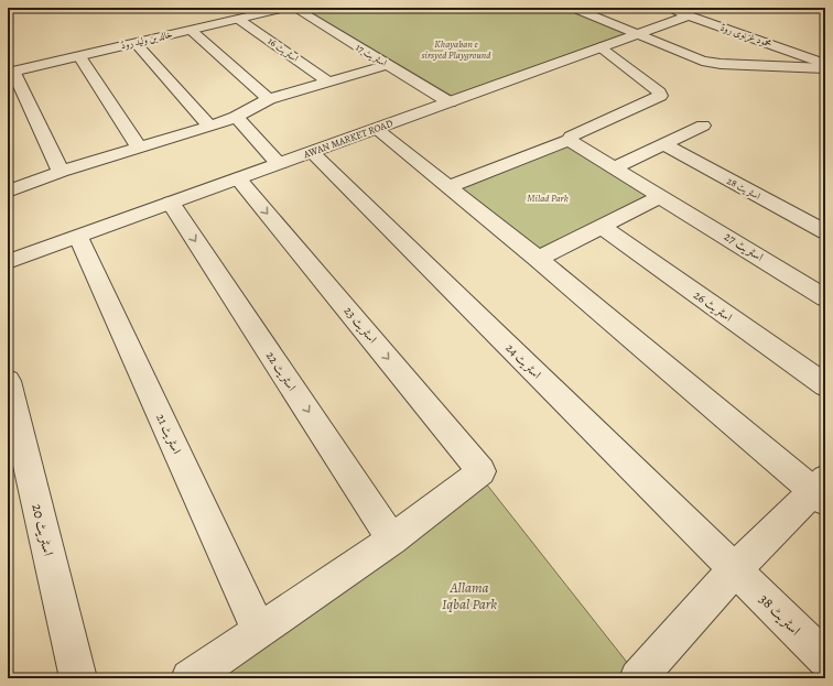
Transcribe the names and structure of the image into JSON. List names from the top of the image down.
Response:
{
  "streets": {
    "street": [
      "محمود غزنوی روڈ",
      "خالد بن ولید روڈ",
      "اسٹریٹ 16",
      "اسٹریٹ 17",
      "AWAN MARKET ROAD",
      "اسٹریٹ 28",
      "اسٹریٹ 27",
      "اسٹریٹ 26",
      "اسٹریٹ 23",
      "اسٹریٹ 24",
      "اسٹریٹ 22",
      "اسٹریٹ 21",
      "اسٹریٹ 20",
      "اسٹریٹ 38"
    ]
  },
  "crossings": [
    ["محمود غزنوی روڈ", "AWAN MARKET ROAD"],
    ["خالد بن ولید روڈ", "اسٹریٹ 16"],
    ["اسٹریٹ 17", "AWAN MARKET ROAD"],
    ["AWAN MARKET ROAD", "اسٹریٹ 23"],
    ["AWAN MARKET ROAD", "اسٹریٹ 24"],
    ["AWAN MARKET ROAD", "اسٹریٹ 22"],
    ["AWAN MARKET ROAD", "اسٹریٹ 21"],
    ["اسٹریٹ 23", "اسٹریٹ 22"],
    ["اسٹریٹ 24", "اسٹریٹ 38"]
  ],
  "one_way": ["اسٹریٹ 22"],
  "parks": ["Khayaban e sirsyed Playground", "Milad Park", "Allama Iqbal Park"]
}
